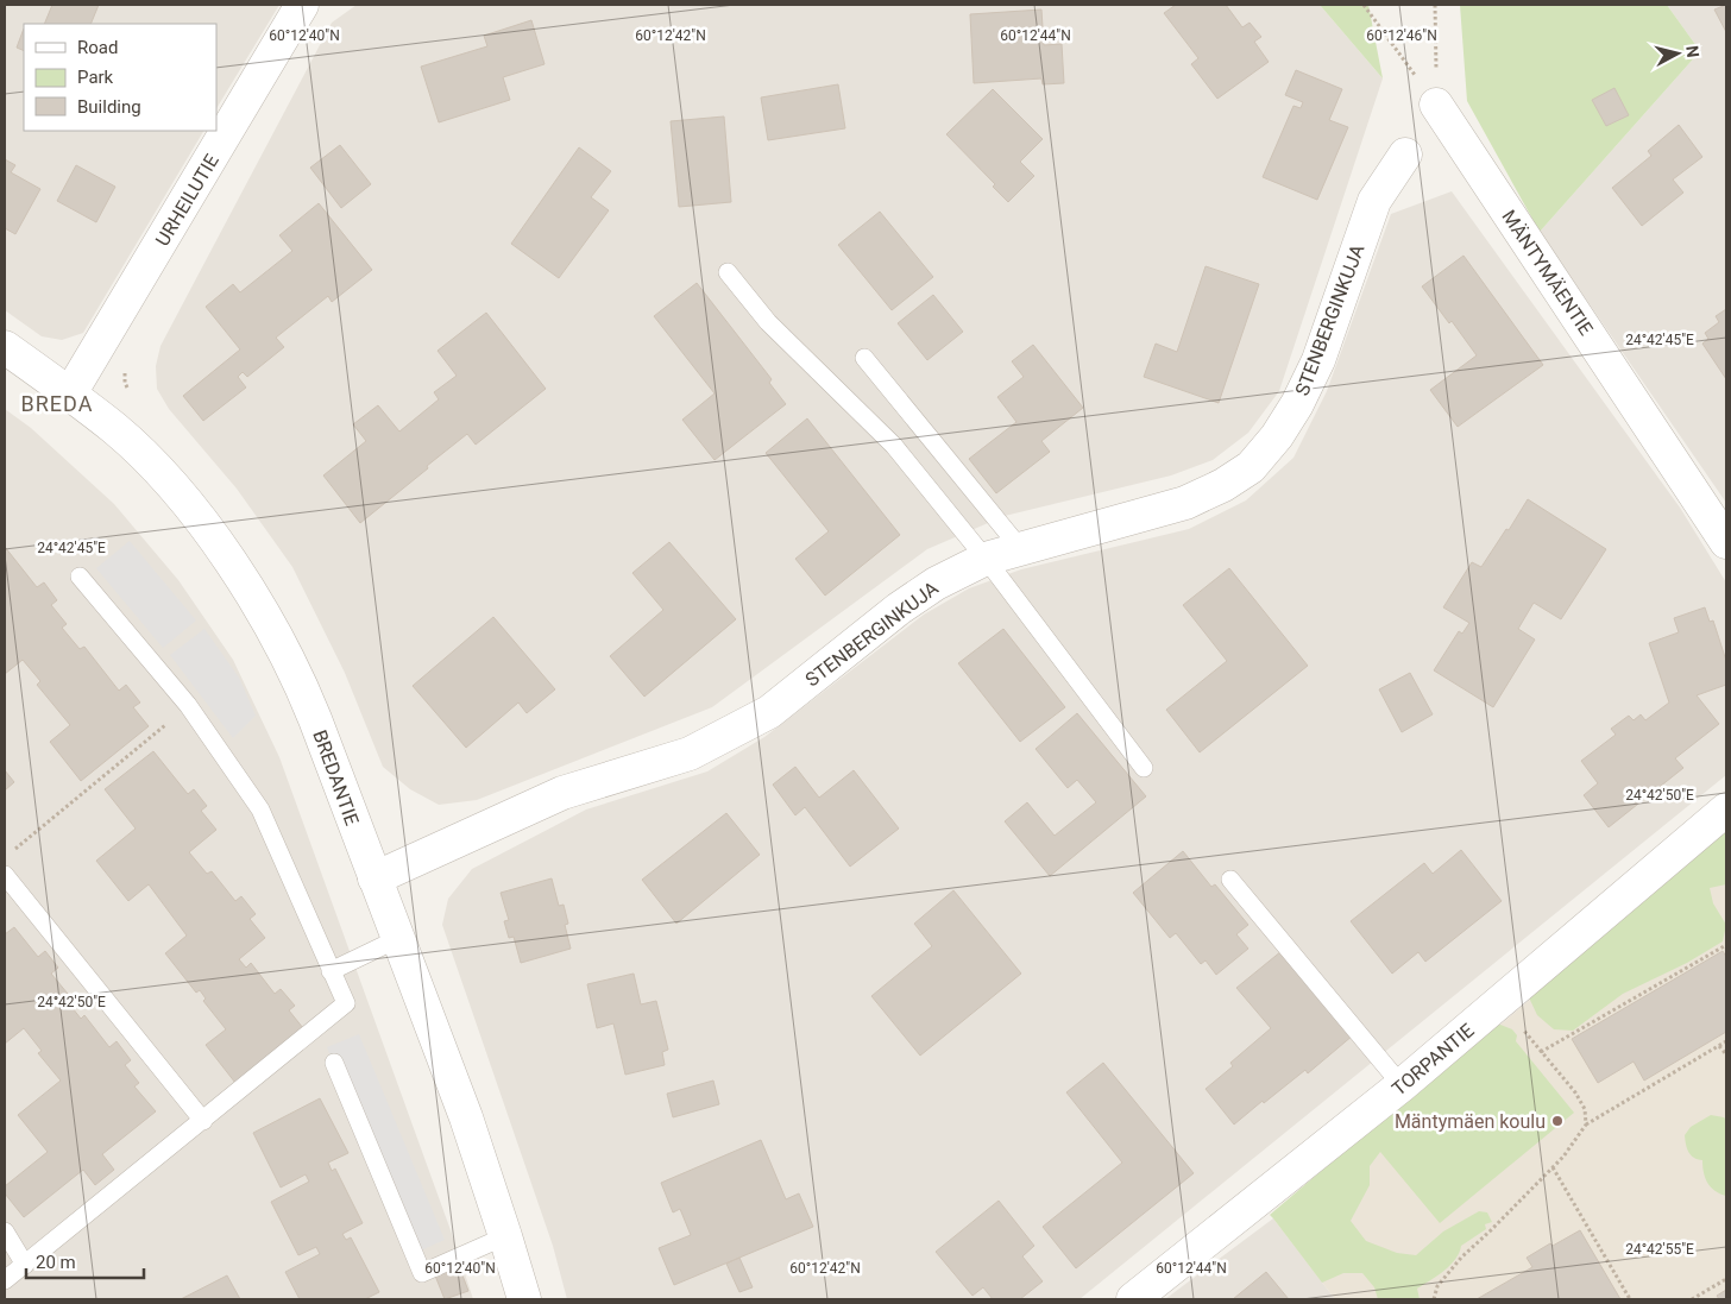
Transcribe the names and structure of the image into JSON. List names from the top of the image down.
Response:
{
  "streets": {
    "street": [
      "URHEILUTIE",
      "MÄNTYMÄENTIE",
      "STENBERGINKUJA",
      "BREDANTIE",
      "TORPANTIE"
    ]
  },
  "crossings": [
    ["URHEILUTIE", "BREDANTIE"],
    ["STENBERGINKUJA", "BREDANTIE"]
  ],
  "districts": ["BREDA"],
  "places": ["Mäntymäen koulu"],
  "legend": ["Road", "Park", "Building"],
  "scale_bar": "20 m",
  "north": "right",
  "coordinates": [
    "60°12'40\"N",
    "60°12'42\"N",
    "60°12'44\"N",
    "60°12'46\"N",
    "24°42'45\"E",
    "24°42'50\"E",
    "24°42'55\"E"
  ]
}
